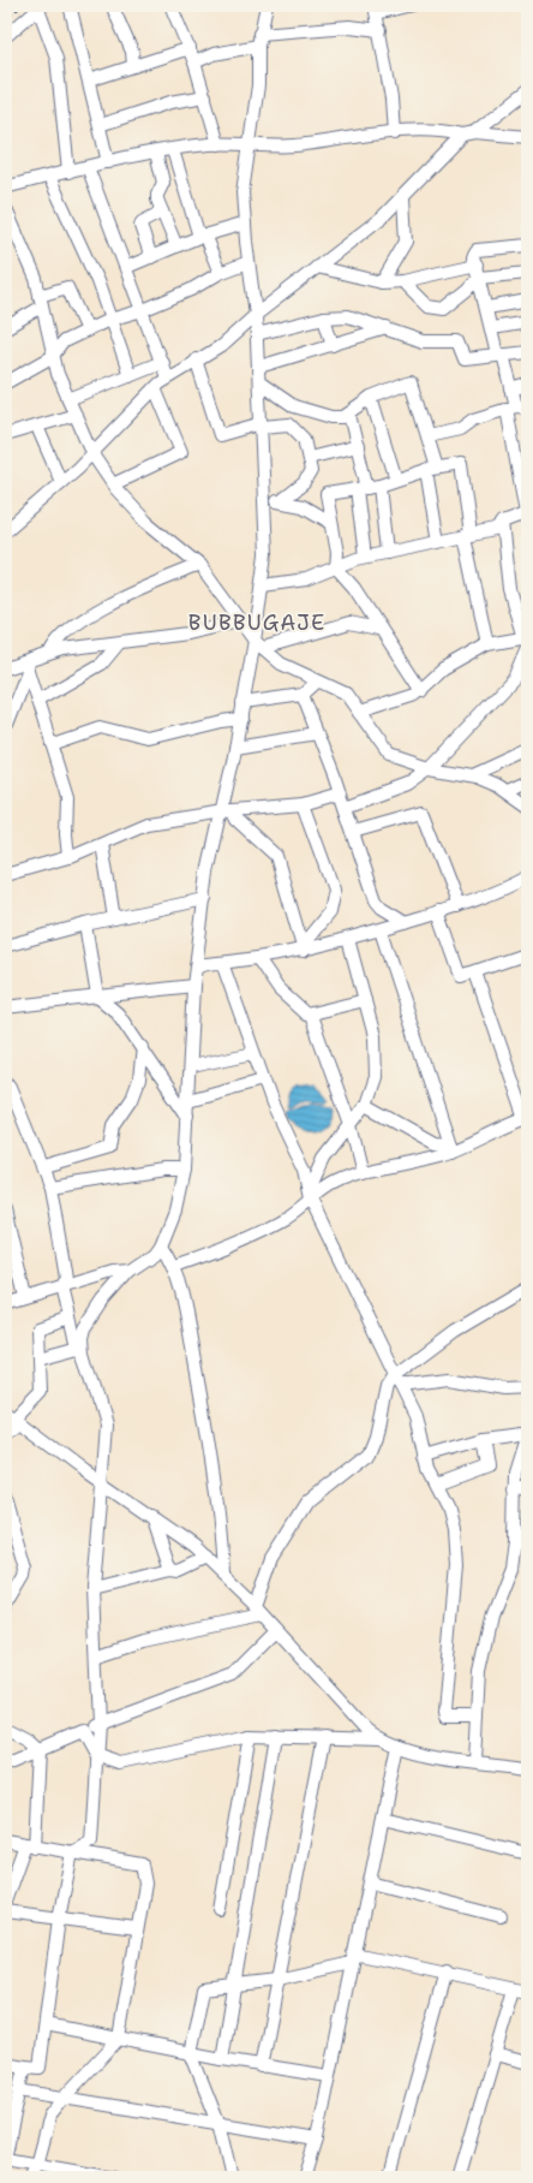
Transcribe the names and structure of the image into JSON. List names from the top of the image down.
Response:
{
  "districts": ["BUBBUGAJE"]
}
